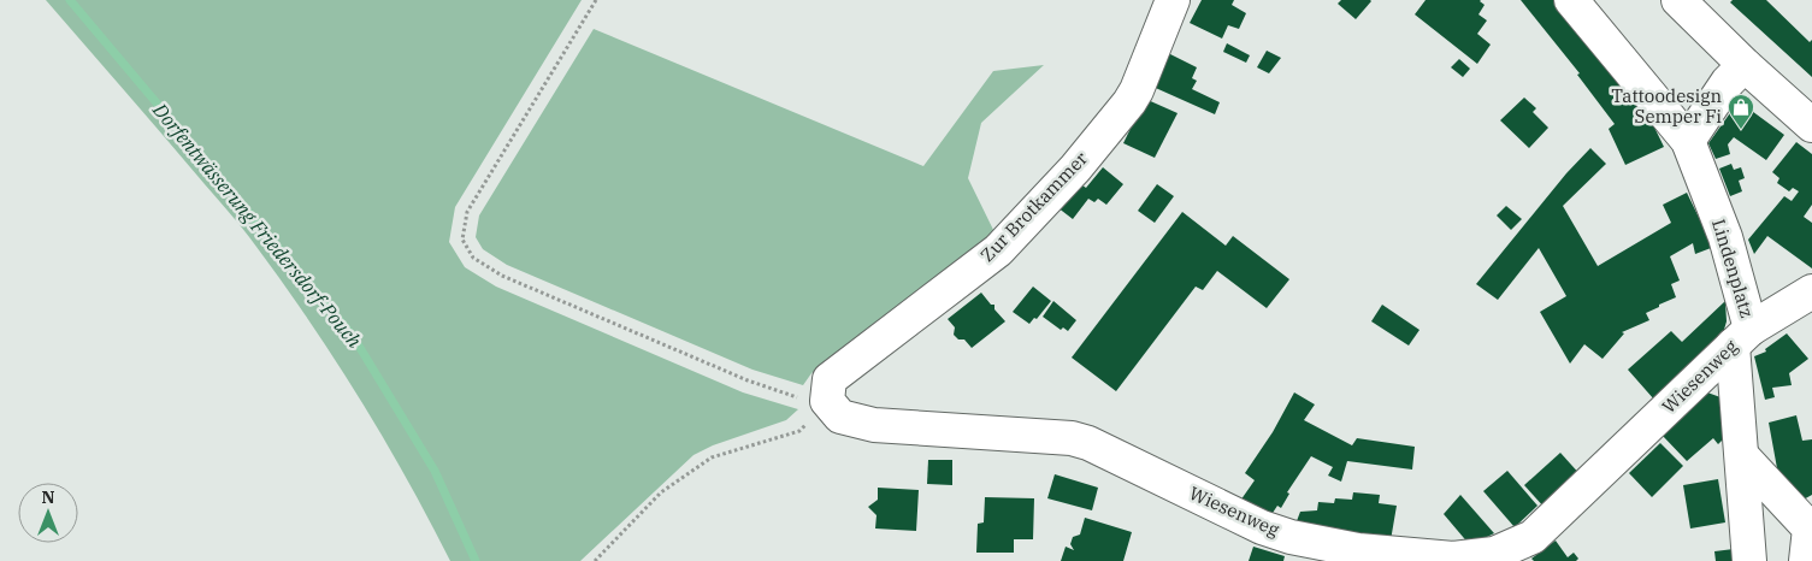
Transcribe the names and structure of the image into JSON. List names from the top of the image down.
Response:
{
  "streets": {
    "street": ["Zur Brotkammer", "Lindenplatz", "Wiesenweg"]
  },
  "crossings": [
    ["Zur Brotkammer", "Wiesenweg"],
    ["Lindenplatz", "Wiesenweg"]
  ],
  "water": ["Dorfentwässerung Friedersdorf-Pouch"],
  "places": {
    "shop": ["Tattoodesign Semper Fi"]
  },
  "north": "top"
}
